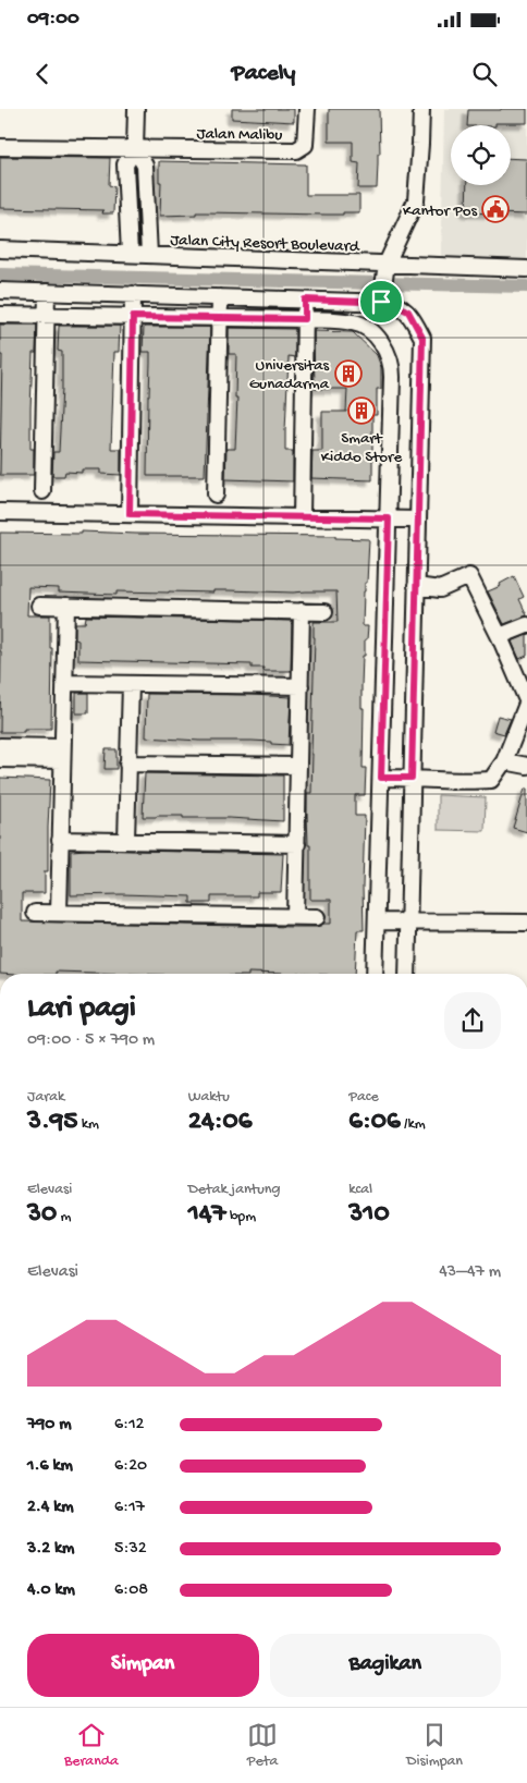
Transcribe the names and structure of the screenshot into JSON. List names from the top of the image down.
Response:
{
  "streets": {
    "street": ["Jalan Malibu", "Jalan City Resort Boulevard"]
  },
  "places": {
    "public building": ["Kantor Pos"],
    "building": ["Universitas Gunadarma", "Smart Kiddo Store"]
  },
  "page": {
    "status": "09:00",
    "header": "Pacely",
    "heading": ["Lari pagi", "09:00 · 5 × 790 m"],
    "stats": [
      ["Jarak", "3.95 km"],
      ["Waktu", "24:06"],
      ["Pace", "6:06 /km"],
      ["Elevasi", "30 m"],
      ["Detak jantung", "147 bpm"],
      ["kcal", "310"]
    ],
    "chart": ["Elevasi", "43–47 m"],
    "list": [
      {
        "name": "790 m",
        "note": "6:12"
      },
      {
        "name": "1.6 km",
        "note": "6:20"
      },
      {
        "name": "2.4 km",
        "note": "6:17"
      },
      {
        "name": "3.2 km",
        "note": "5:32"
      },
      {
        "name": "4.0 km",
        "note": "6:08"
      }
    ],
    "buttons": ["Simpan", "Bagikan"],
    "tabs": ["Beranda", "Peta", "Disimpan"]
  }
}
